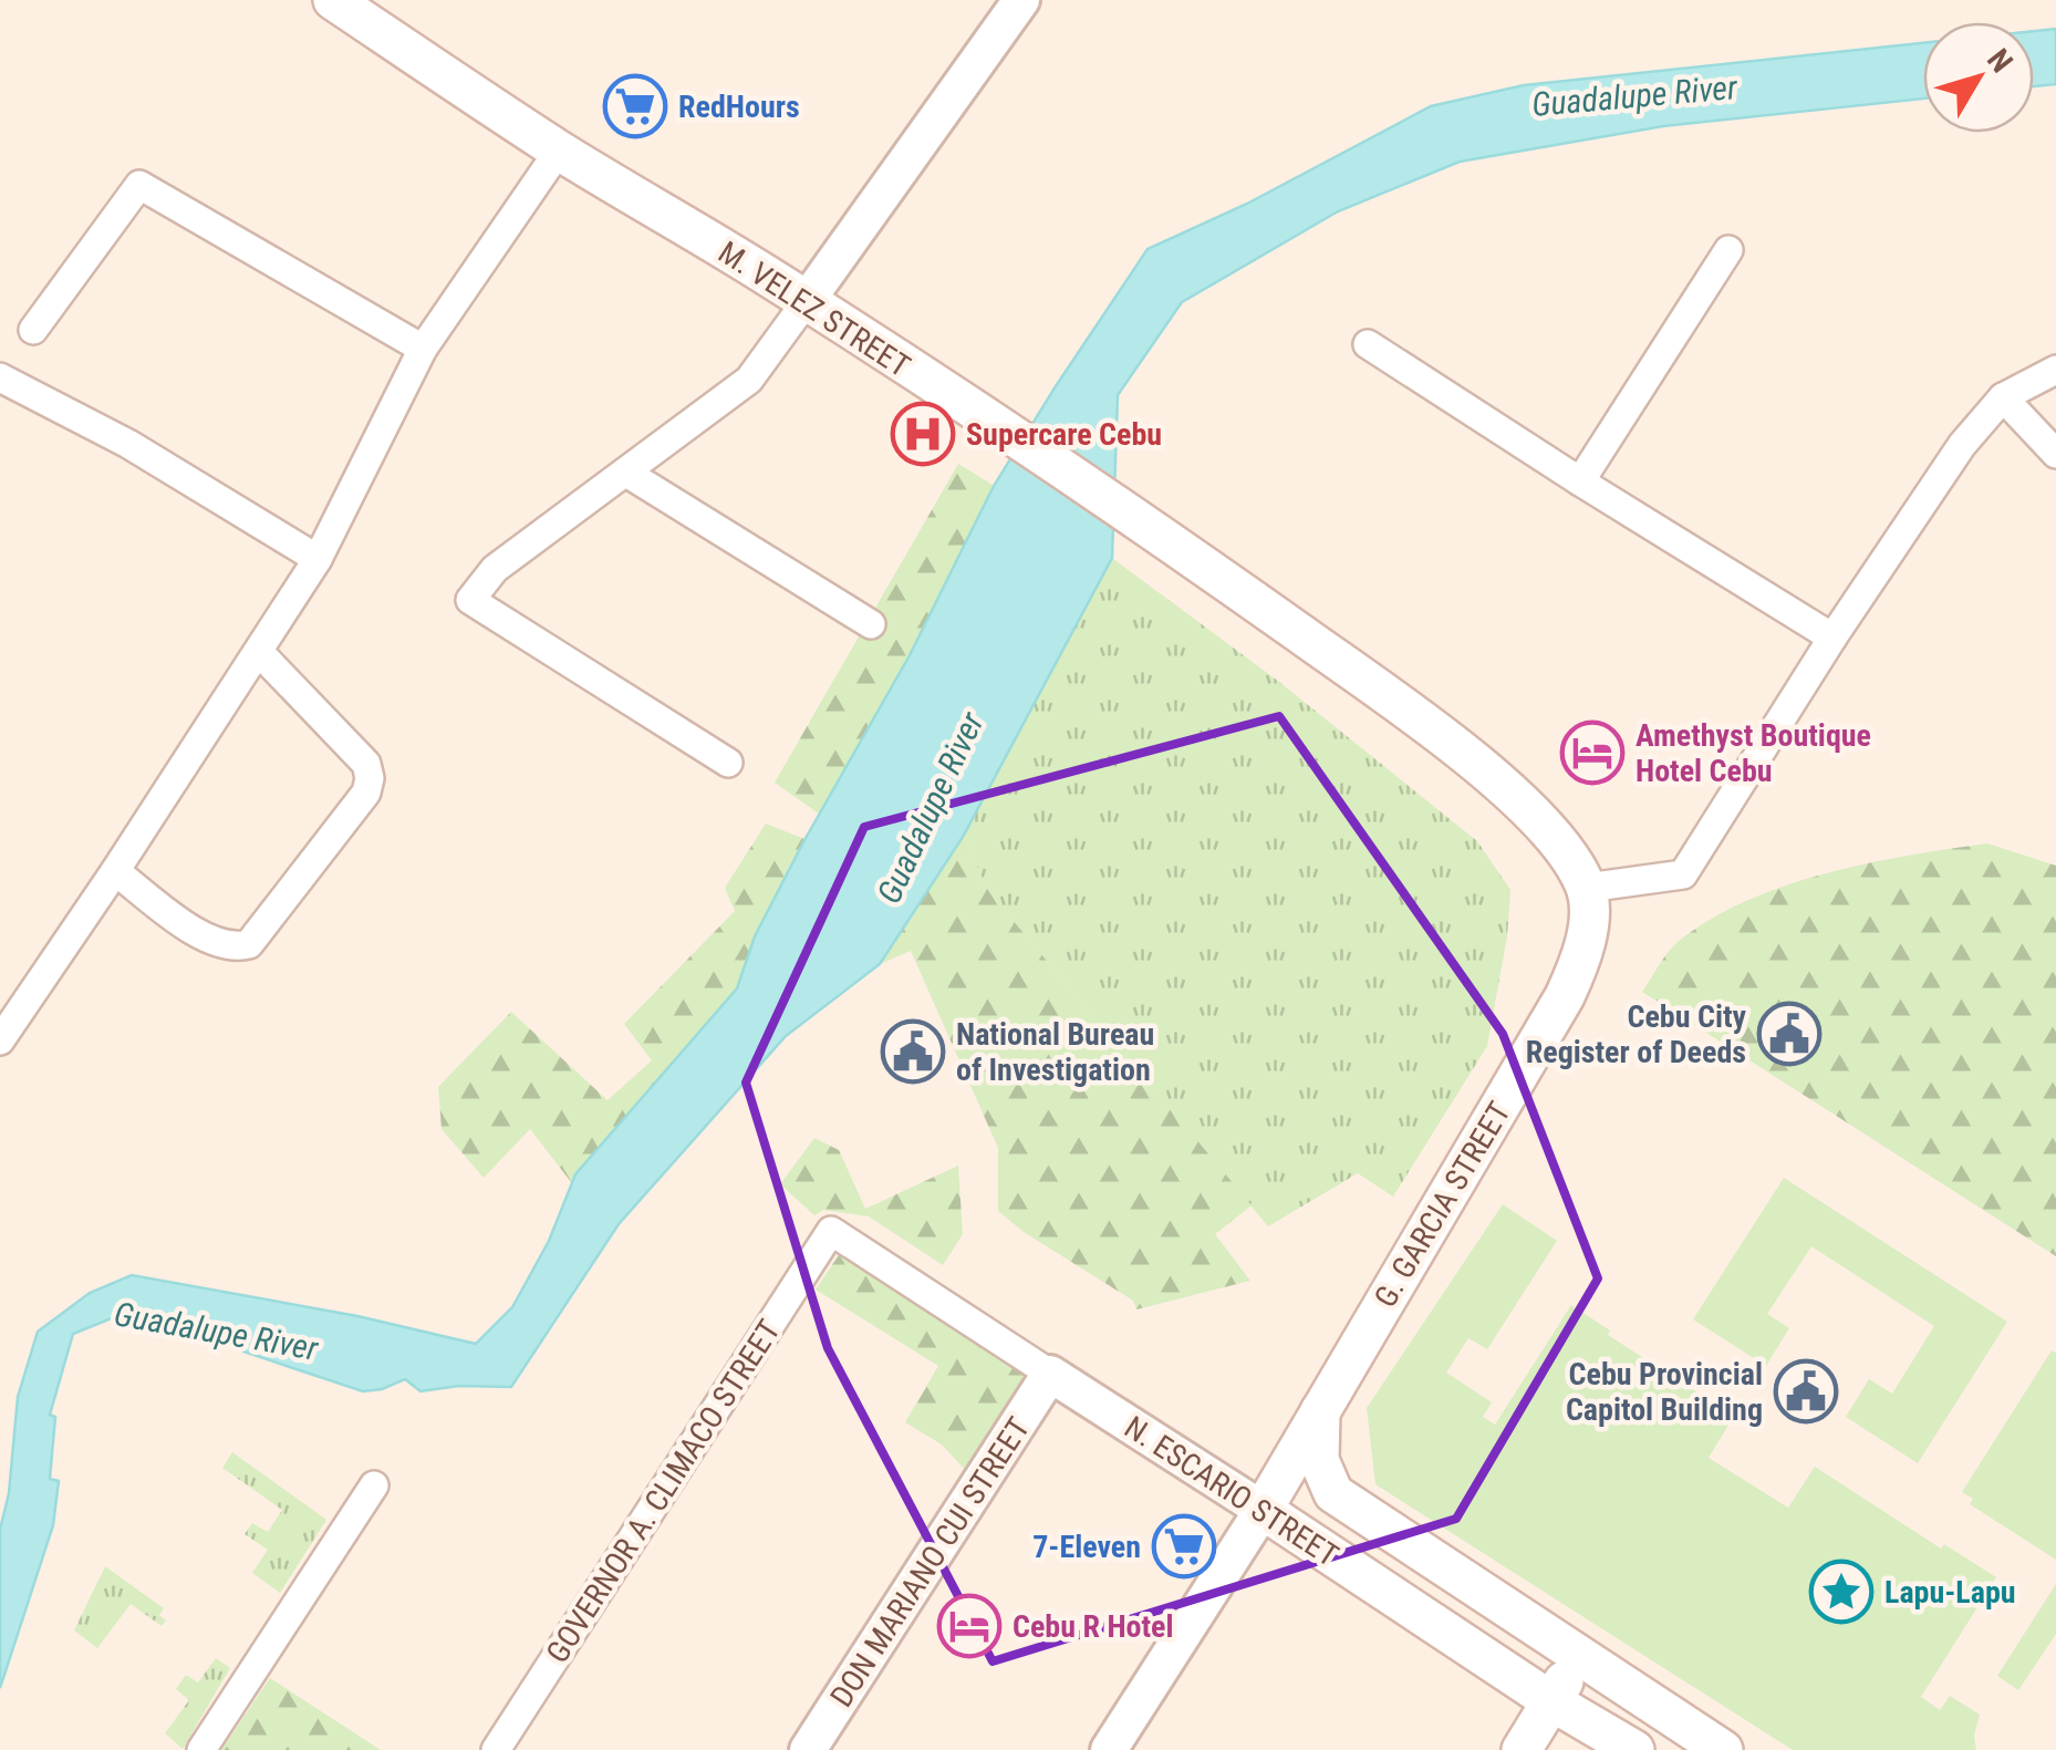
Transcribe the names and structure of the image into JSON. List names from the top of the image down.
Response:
{
  "streets": {
    "main road": ["M. VELEZ STREET", "G. GARCIA STREET", "N. ESCARIO STREET"],
    "street": ["GOVERNOR A. CLIMACO STREET", "DON MARIANO CUI STREET"]
  },
  "crossings": [
    ["M. VELEZ STREET", "G. GARCIA STREET"],
    ["G. GARCIA STREET", "N. ESCARIO STREET"],
    ["GOVERNOR A. CLIMACO STREET", "N. ESCARIO STREET"],
    ["N. ESCARIO STREET", "DON MARIANO CUI STREET"]
  ],
  "water": ["Guadalupe River"],
  "places": {
    "supermarket": ["RedHours", "7-Eleven"],
    "hospital": ["Supercare Cebu"],
    "hotel": ["Amethyst Boutique Hotel Cebu", "Cebu R Hotel"],
    "public building": ["Cebu City Register of Deeds", "National Bureau of Investigation", "Cebu Provincial Capitol Building"],
    "place": ["Lapu-Lapu"]
  },
  "north": "top right"
}
